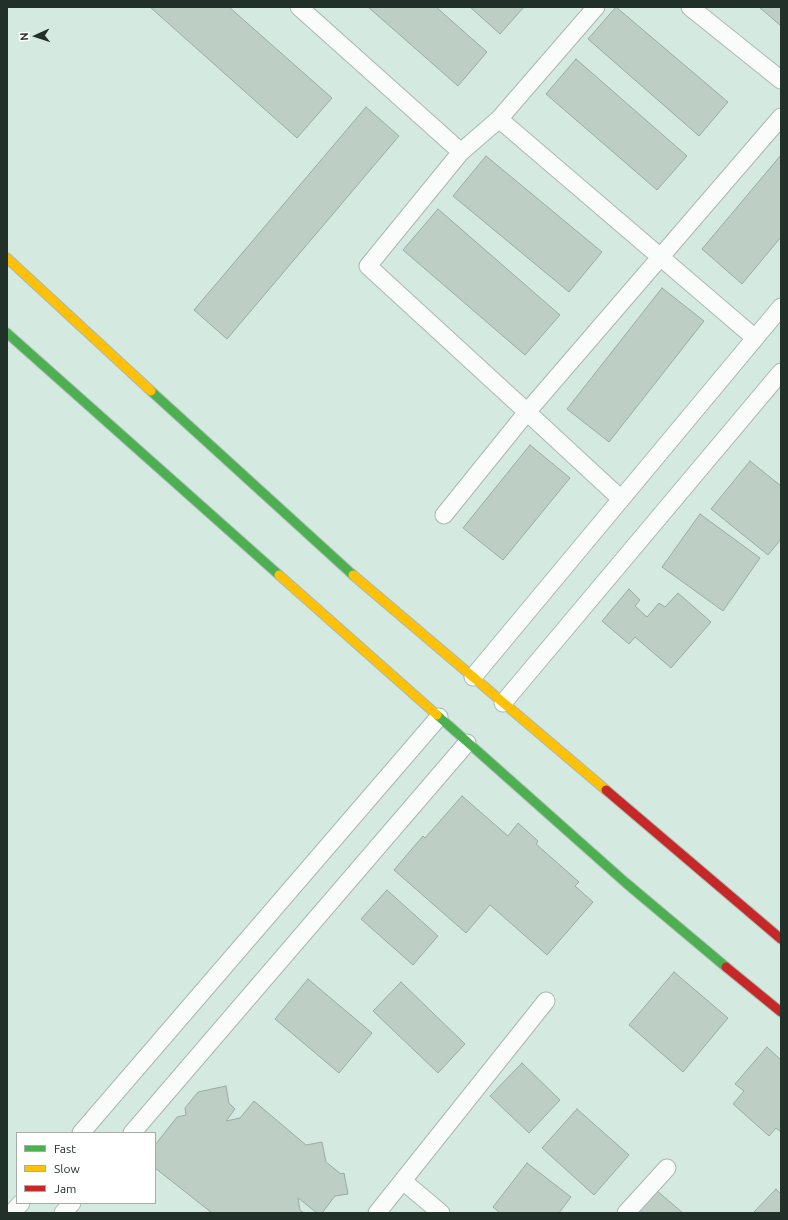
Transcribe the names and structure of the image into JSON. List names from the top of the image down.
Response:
{
  "legend": ["Fast", "Slow", "Jam"],
  "north": "left"
}
